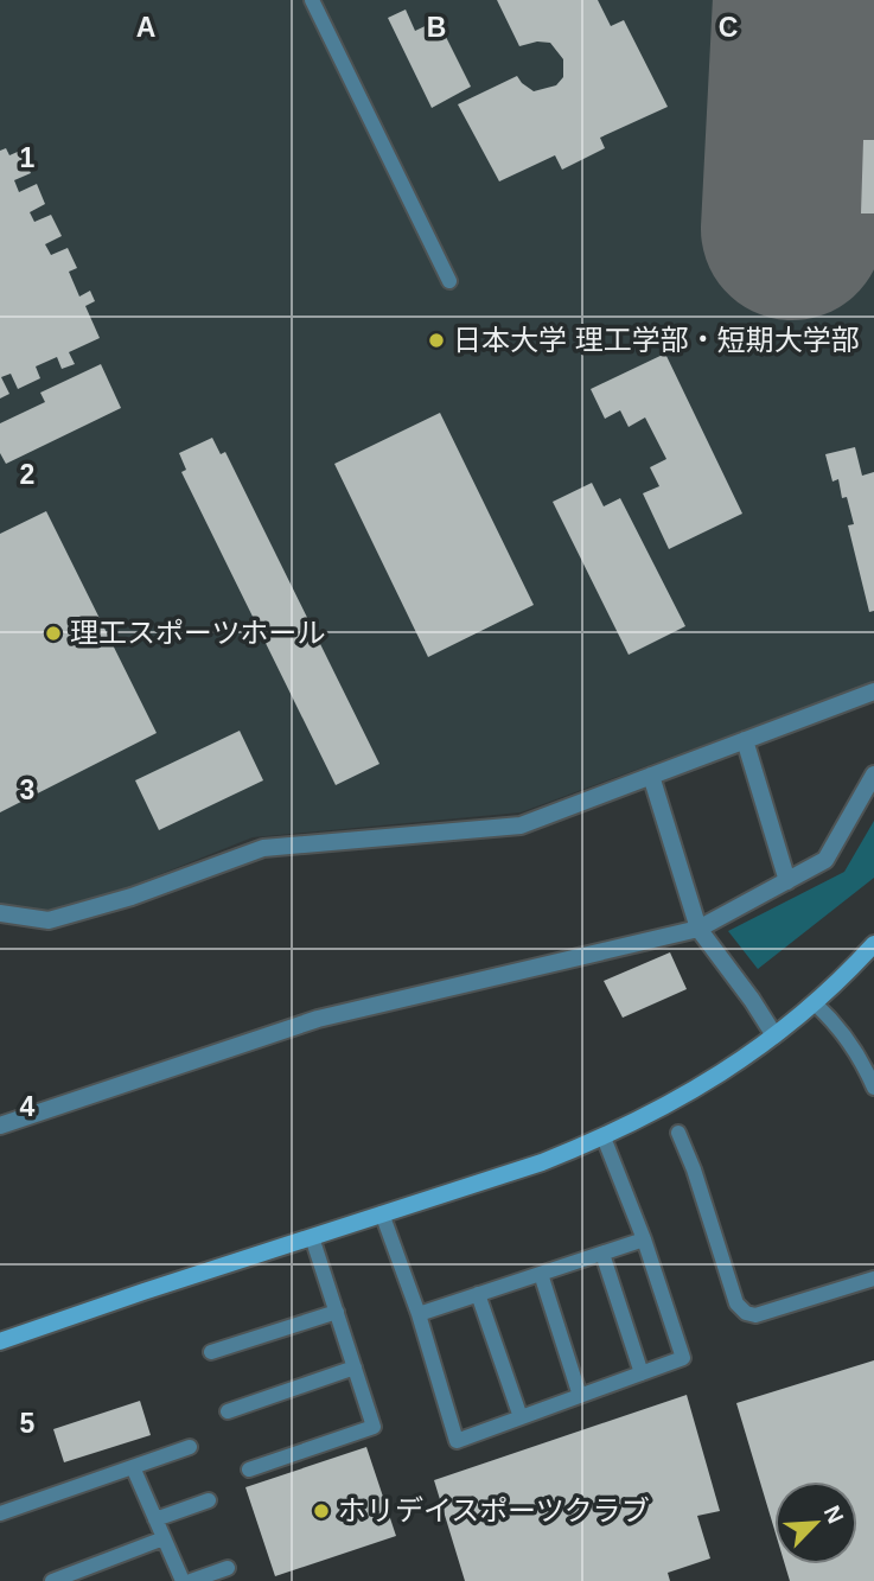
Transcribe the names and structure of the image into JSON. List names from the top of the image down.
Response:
{
  "places": ["日本大学 理工学部・短期大学部", "理工スポーツホール", "ホリデイスポーツクラブ"],
  "north": "top right",
  "grid": {
    "columns": ["A", "B", "C"],
    "rows": [
      "1",
      "2",
      "3",
      "4",
      "5"
    ]
  }
}
